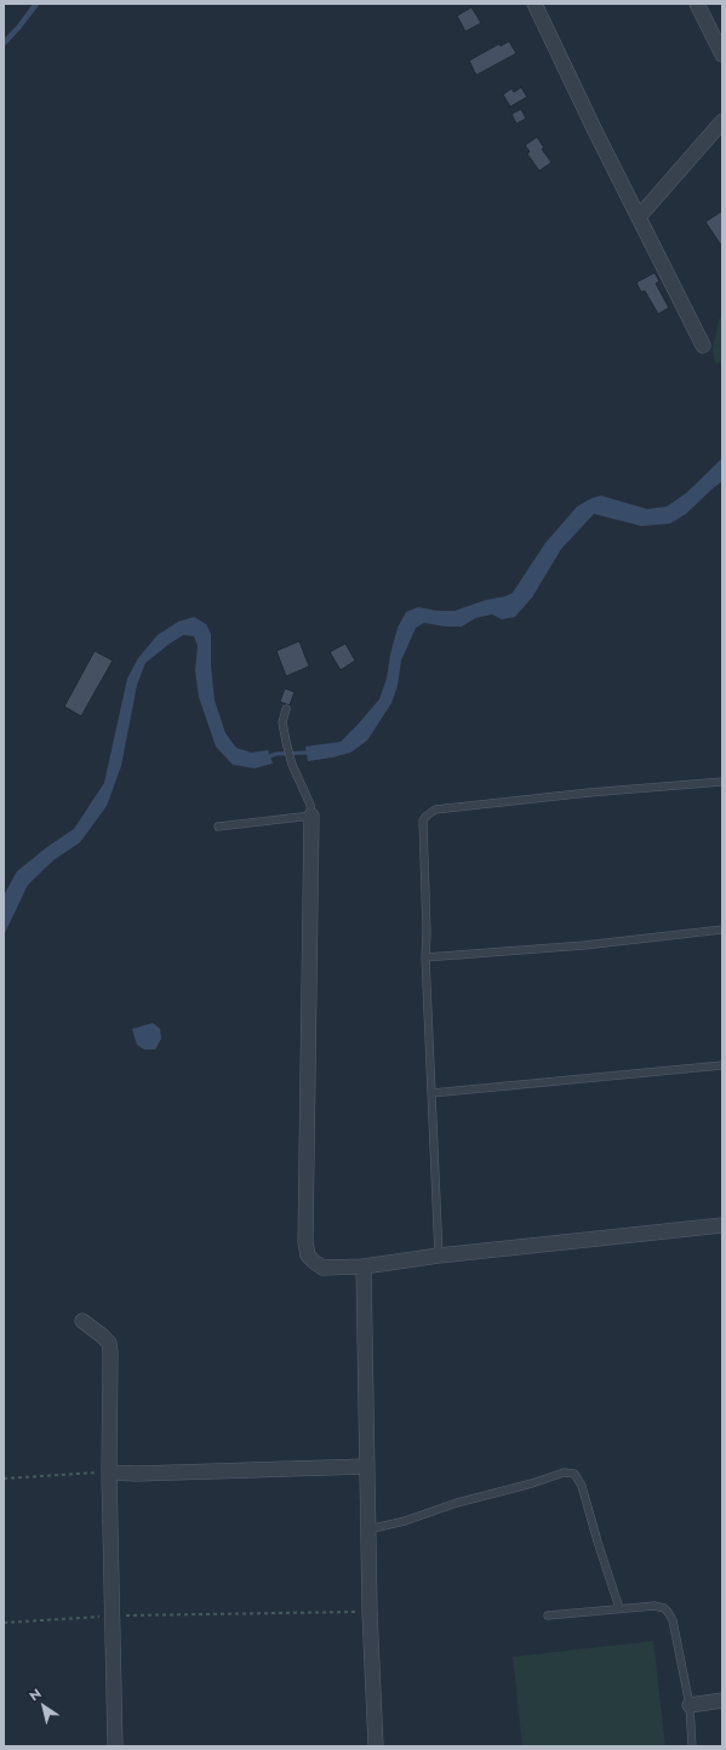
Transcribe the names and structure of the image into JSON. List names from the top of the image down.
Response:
{
  "north": "top left"
}
